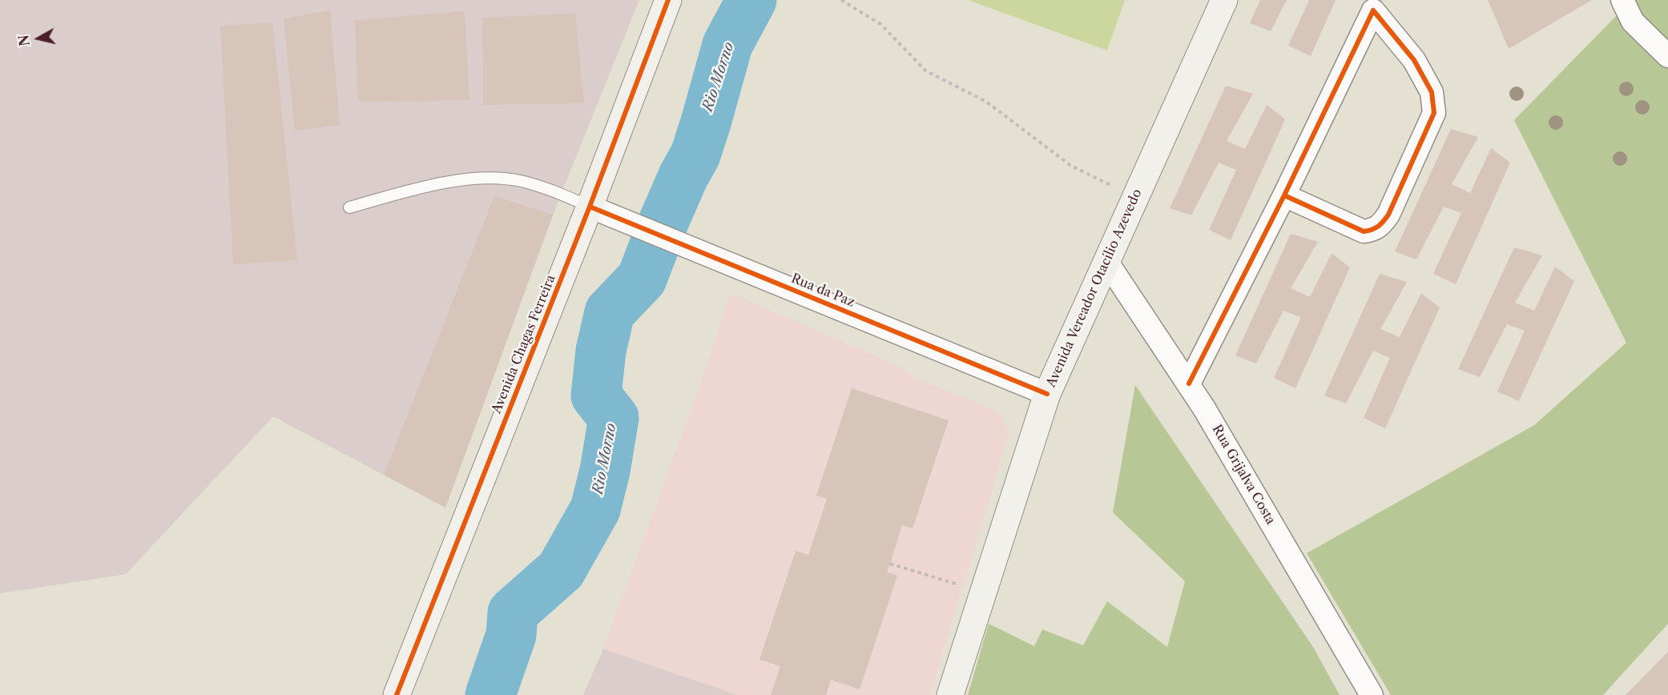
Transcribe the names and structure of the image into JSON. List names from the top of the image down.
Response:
{
  "streets": {
    "main road": ["Avenida Vereador Otacílio Azevedo", "Avenida Chagas Ferreira"],
    "street": ["Rua da Paz", "Rua Grijalva Costa"]
  },
  "crossings": [
    ["Avenida Vereador Otacílio Azevedo", "Rua da Paz"],
    ["Avenida Vereador Otacílio Azevedo", "Rua Grijalva Costa"],
    ["Rua da Paz", "Avenida Chagas Ferreira"]
  ],
  "water": ["Rio Morno"],
  "north": "left"
}
